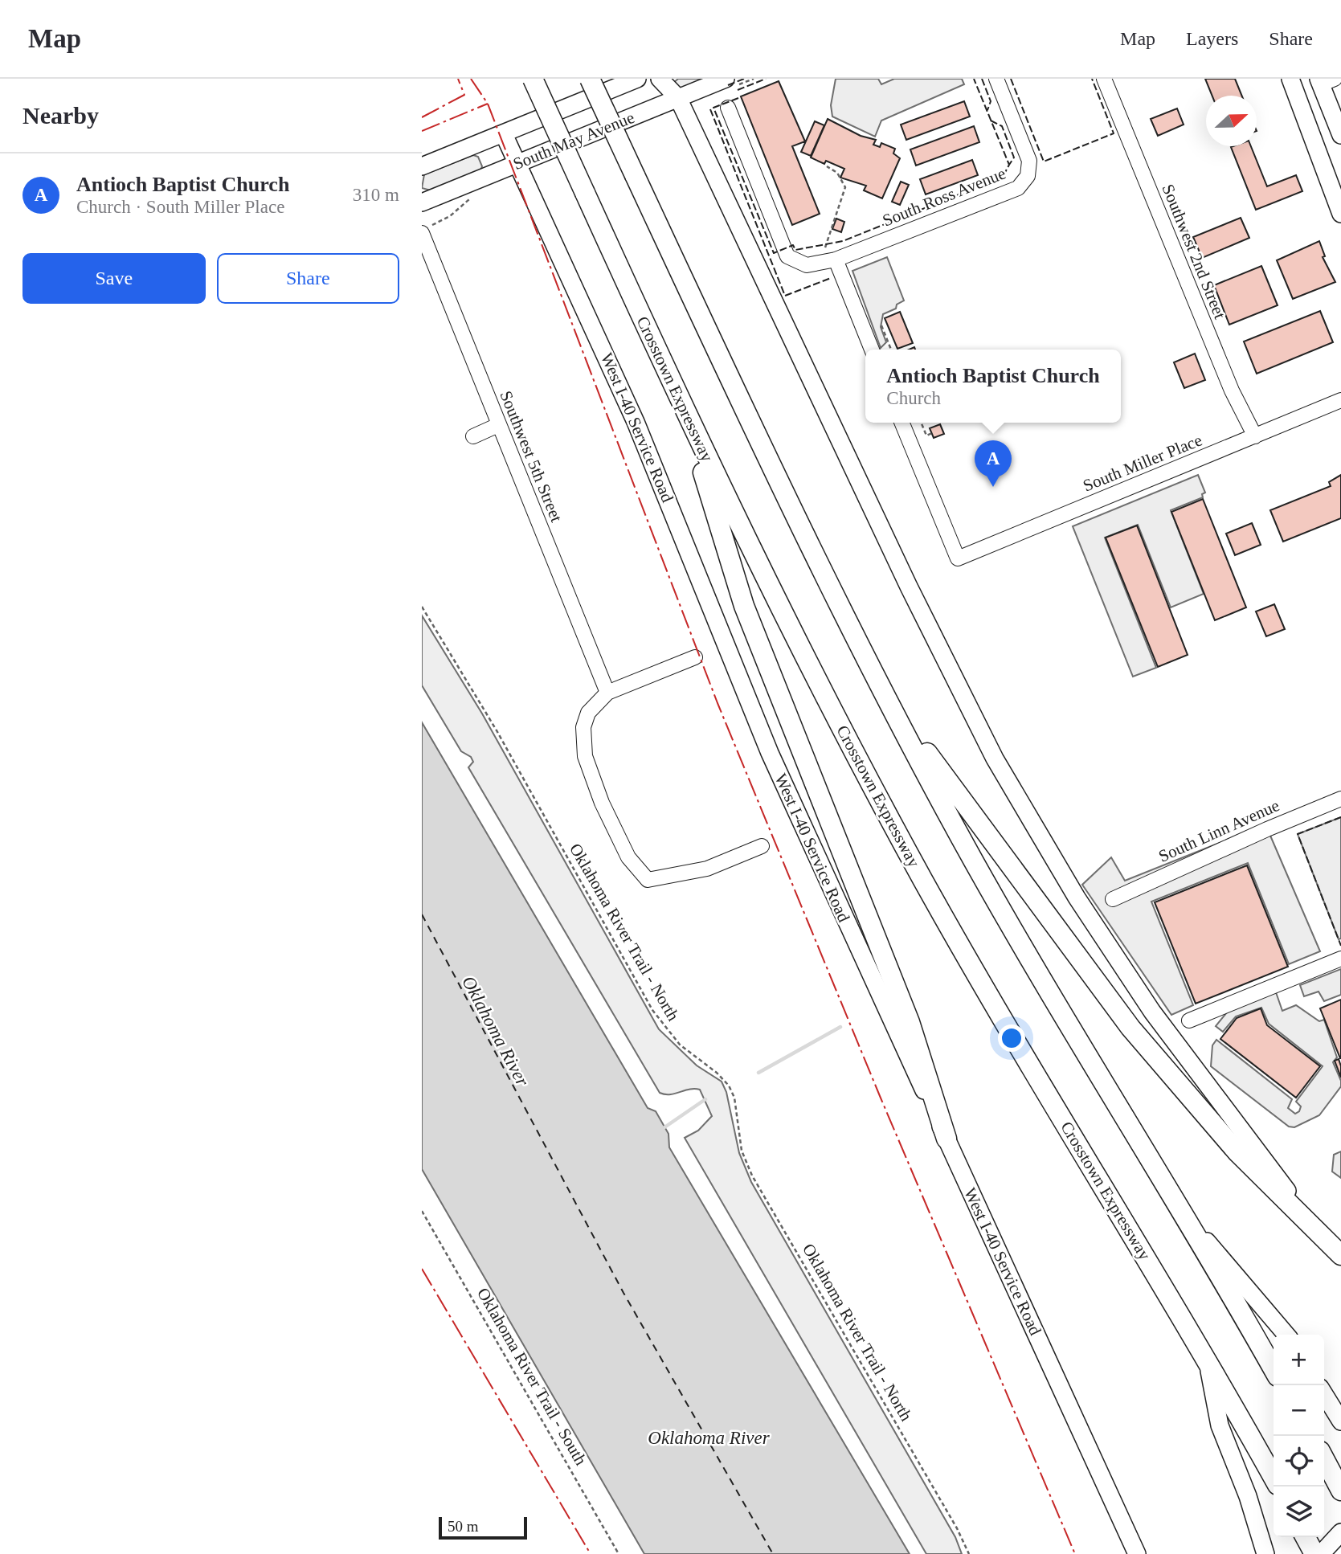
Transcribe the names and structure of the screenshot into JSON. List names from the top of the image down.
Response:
{
  "streets": {
    "highway": ["Crosstown Expressway"],
    "main road": ["South May Avenue", "West I-40 Service Road"],
    "street": [
      "South Ross Avenue",
      "Southwest 2nd Street",
      "Southwest 5th Street",
      "South Miller Place",
      "South Linn Avenue"
    ],
    "path": ["Oklahoma River Trail - North", "Oklahoma River Trail - South"]
  },
  "crossings": [
    ["South May Avenue", "West I-40 Service Road"],
    ["Southwest 2nd Street", "South Miller Place"]
  ],
  "water": ["Oklahoma River"],
  "scale_bar": "50 m",
  "north": "right",
  "page": {
    "header": "Map",
    "nav": ["Map", "Layers", "Share"],
    "heading": "Nearby",
    "list": [
      {
        "mark": "A",
        "name": "Antioch Baptist Church",
        "note": "Church · South Miller Place",
        "value": "310 m"
      }
    ],
    "buttons": ["Save", "Share"],
    "popup": ["Antioch Baptist Church", "Church"],
    "pins": "A",
    "map_buttons": ["+", "−"],
    "scale": "50 m"
  }
}
